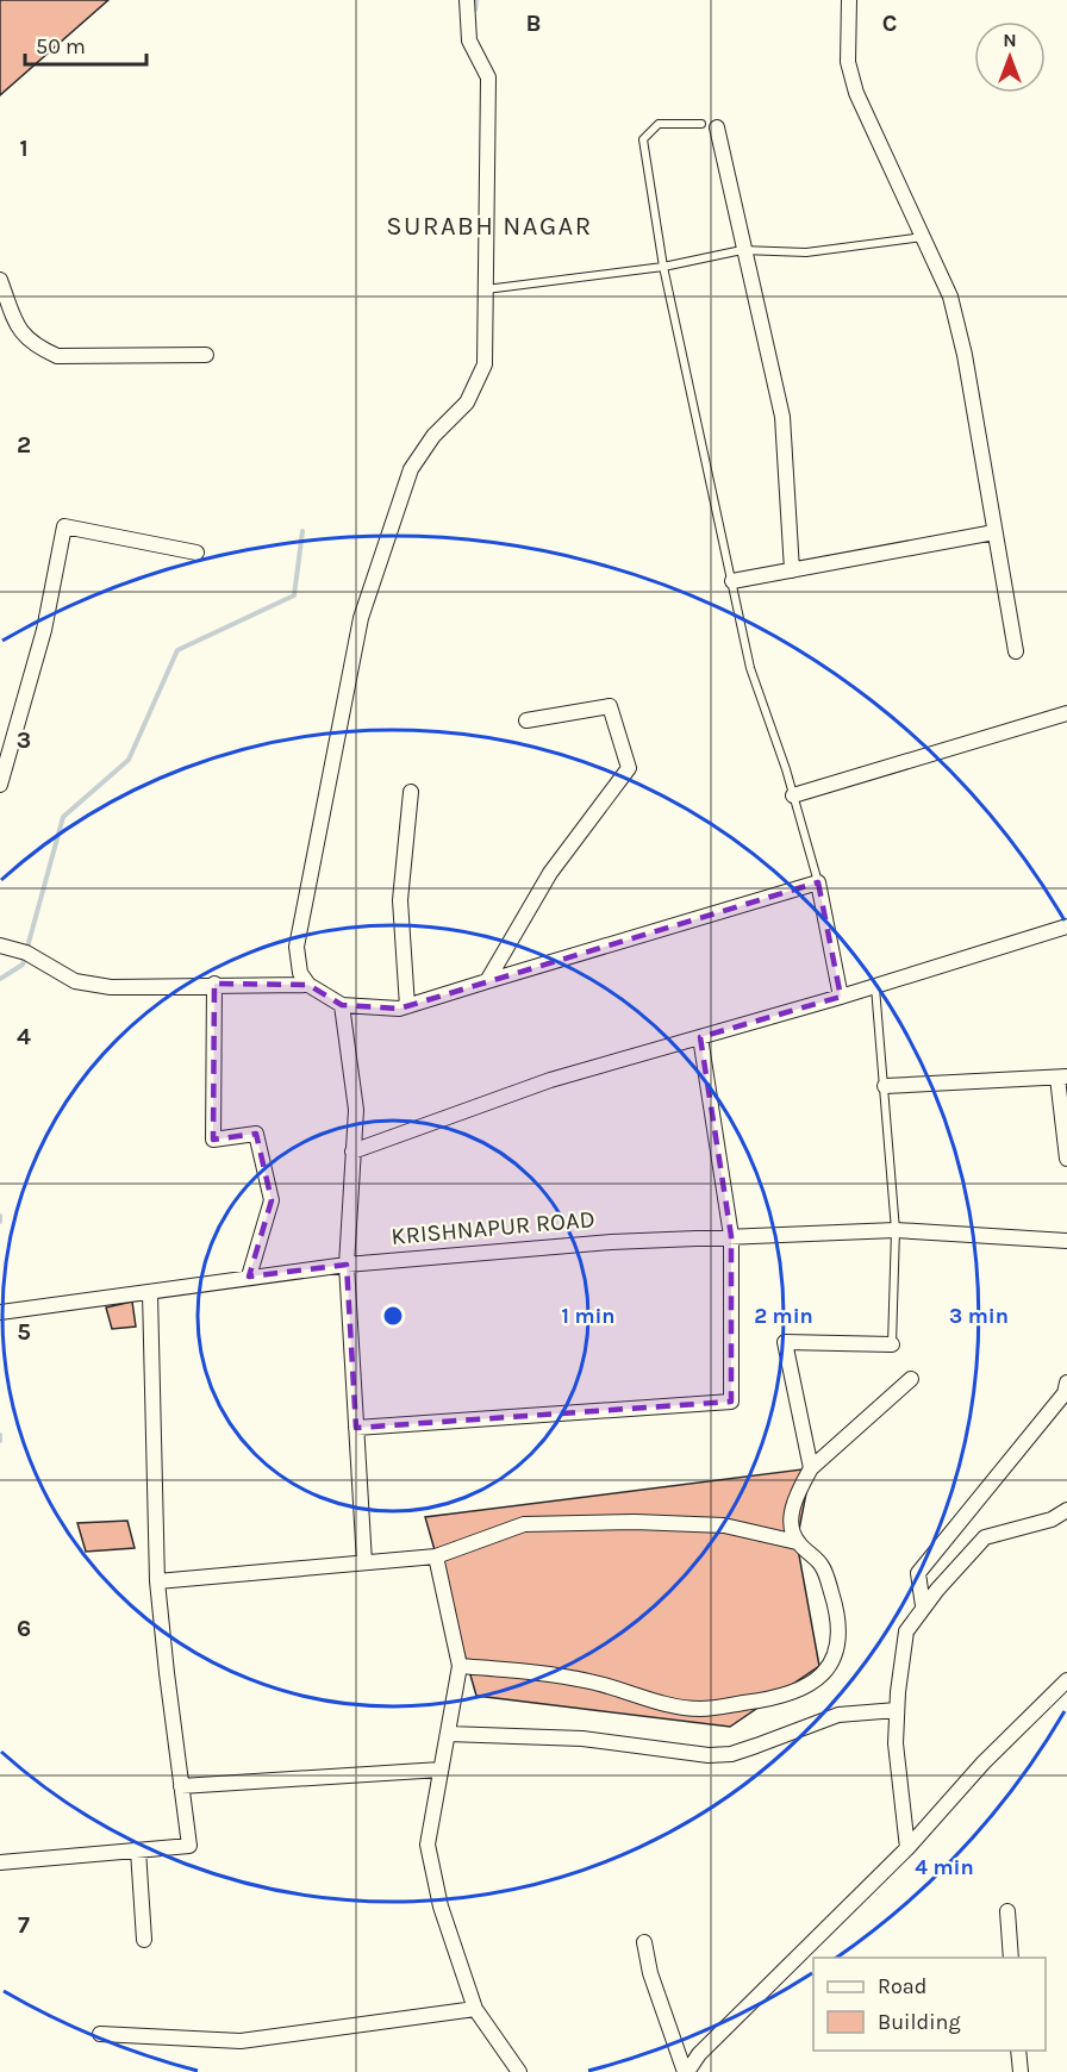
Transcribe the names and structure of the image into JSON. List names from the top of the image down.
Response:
{
  "streets": {
    "street": ["KRISHNAPUR ROAD"]
  },
  "districts": ["SURABH NAGAR"],
  "legend": ["Road", "Building"],
  "scale_bar": "50 m",
  "north": "top",
  "grid": {
    "columns": ["B", "C"],
    "rows": [
      "1",
      "2",
      "3",
      "4",
      "5",
      "6",
      "7"
    ]
  },
  "rings": [
    "1 min",
    "2 min",
    "3 min",
    "4 min"
  ]
}
